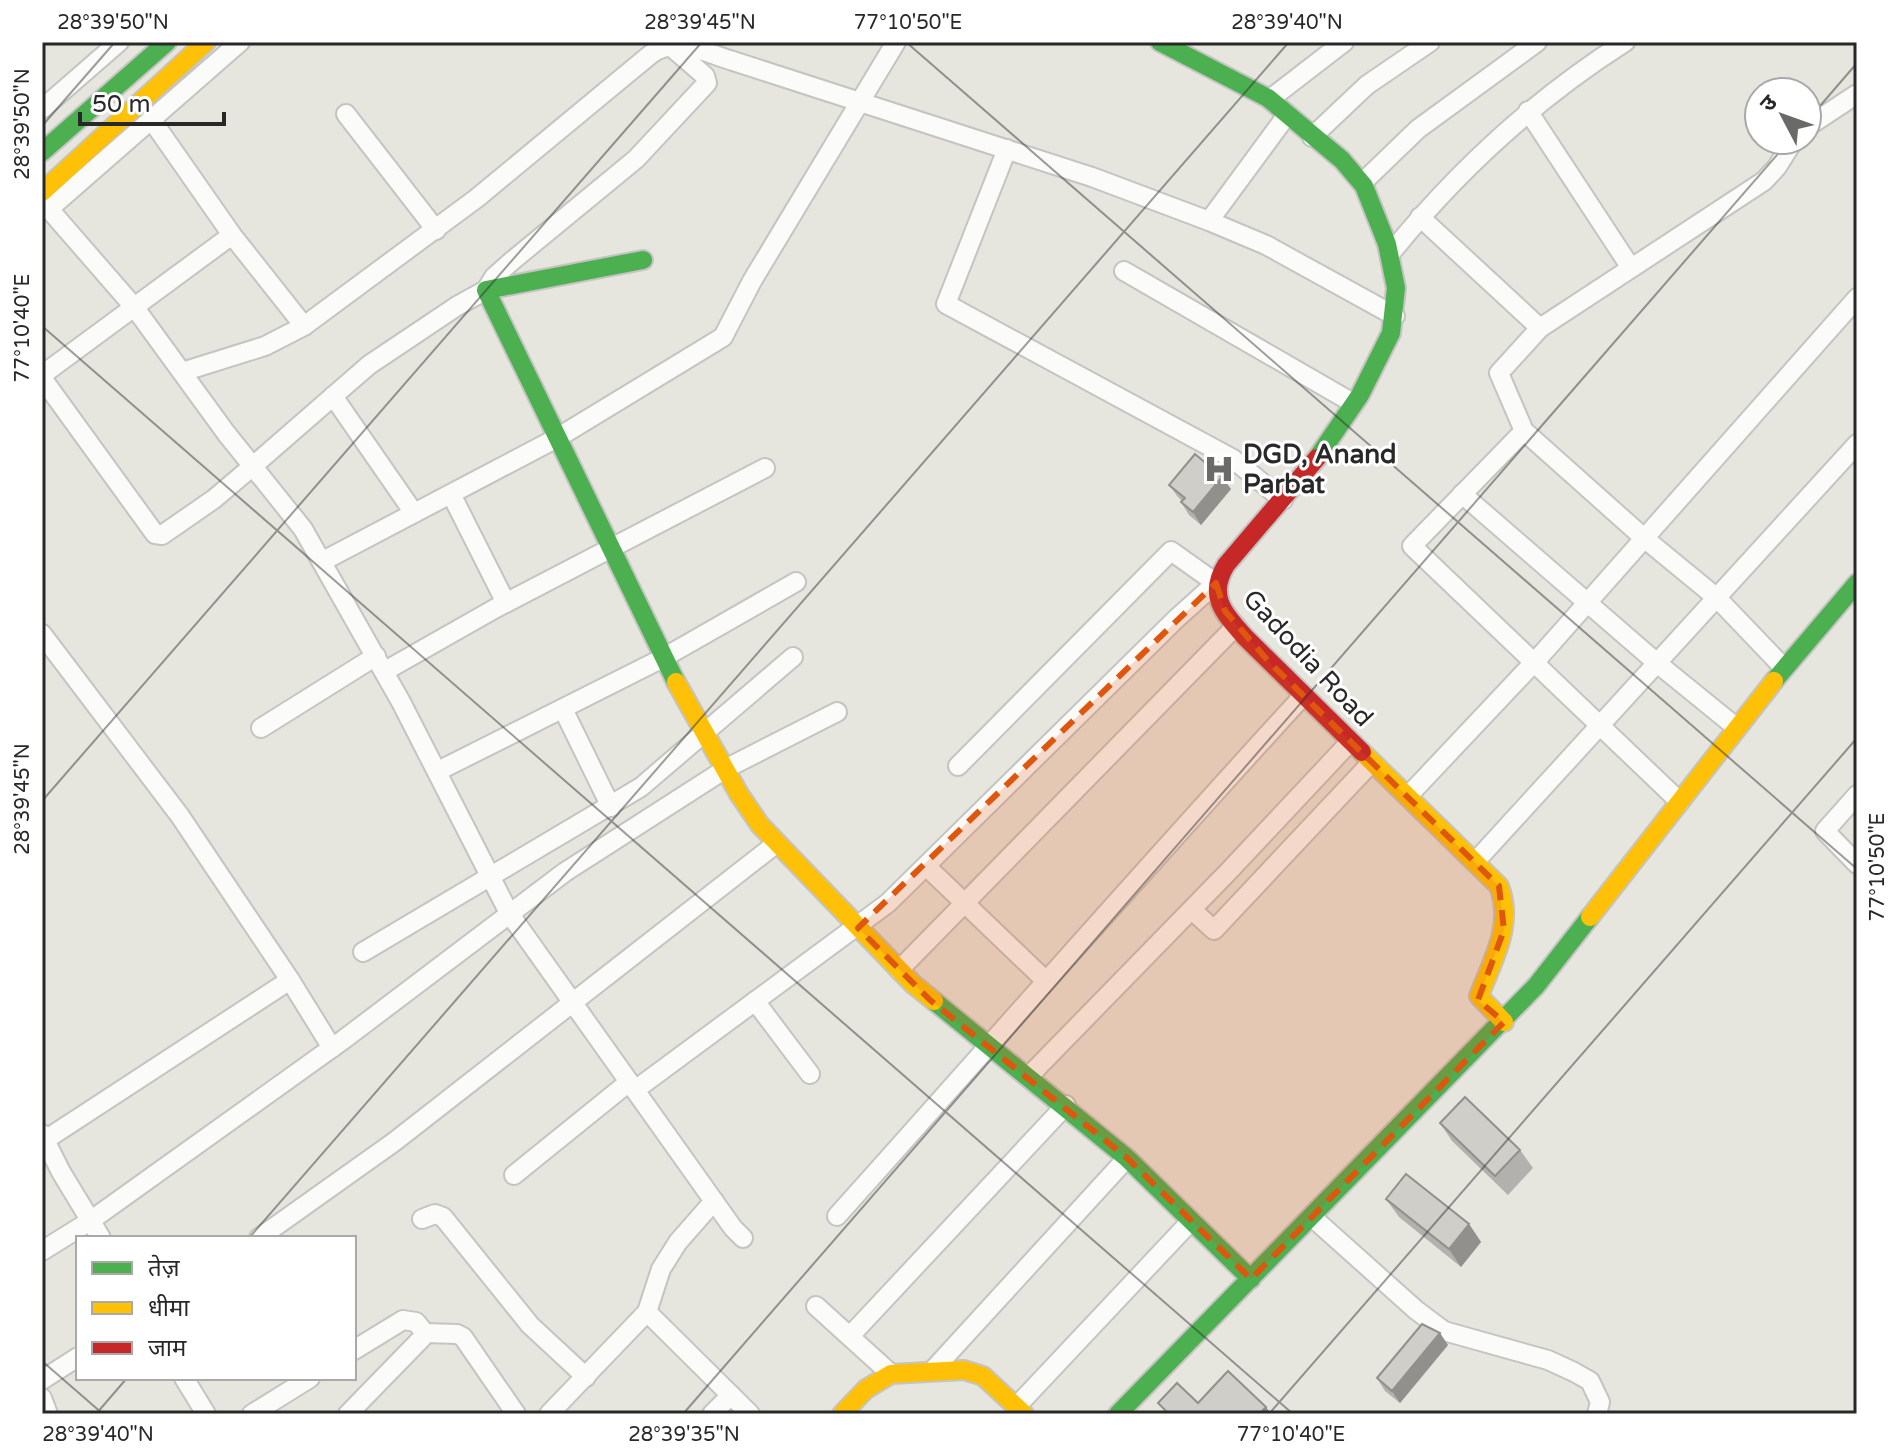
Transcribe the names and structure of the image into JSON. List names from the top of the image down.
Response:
{
  "streets": {
    "street": ["Gadodia Road"]
  },
  "places": {
    "hospital": ["DGD, Anand Parbat"]
  },
  "legend": ["तेज़", "धीमा", "जाम"],
  "scale_bar": "50 m",
  "north": "top left",
  "coordinates": [
    "28°39'50\"N",
    "28°39'45\"N",
    "77°10'50\"E",
    "28°39'40\"N",
    "77°10'40\"E",
    "28°39'35\"N"
  ]
}
